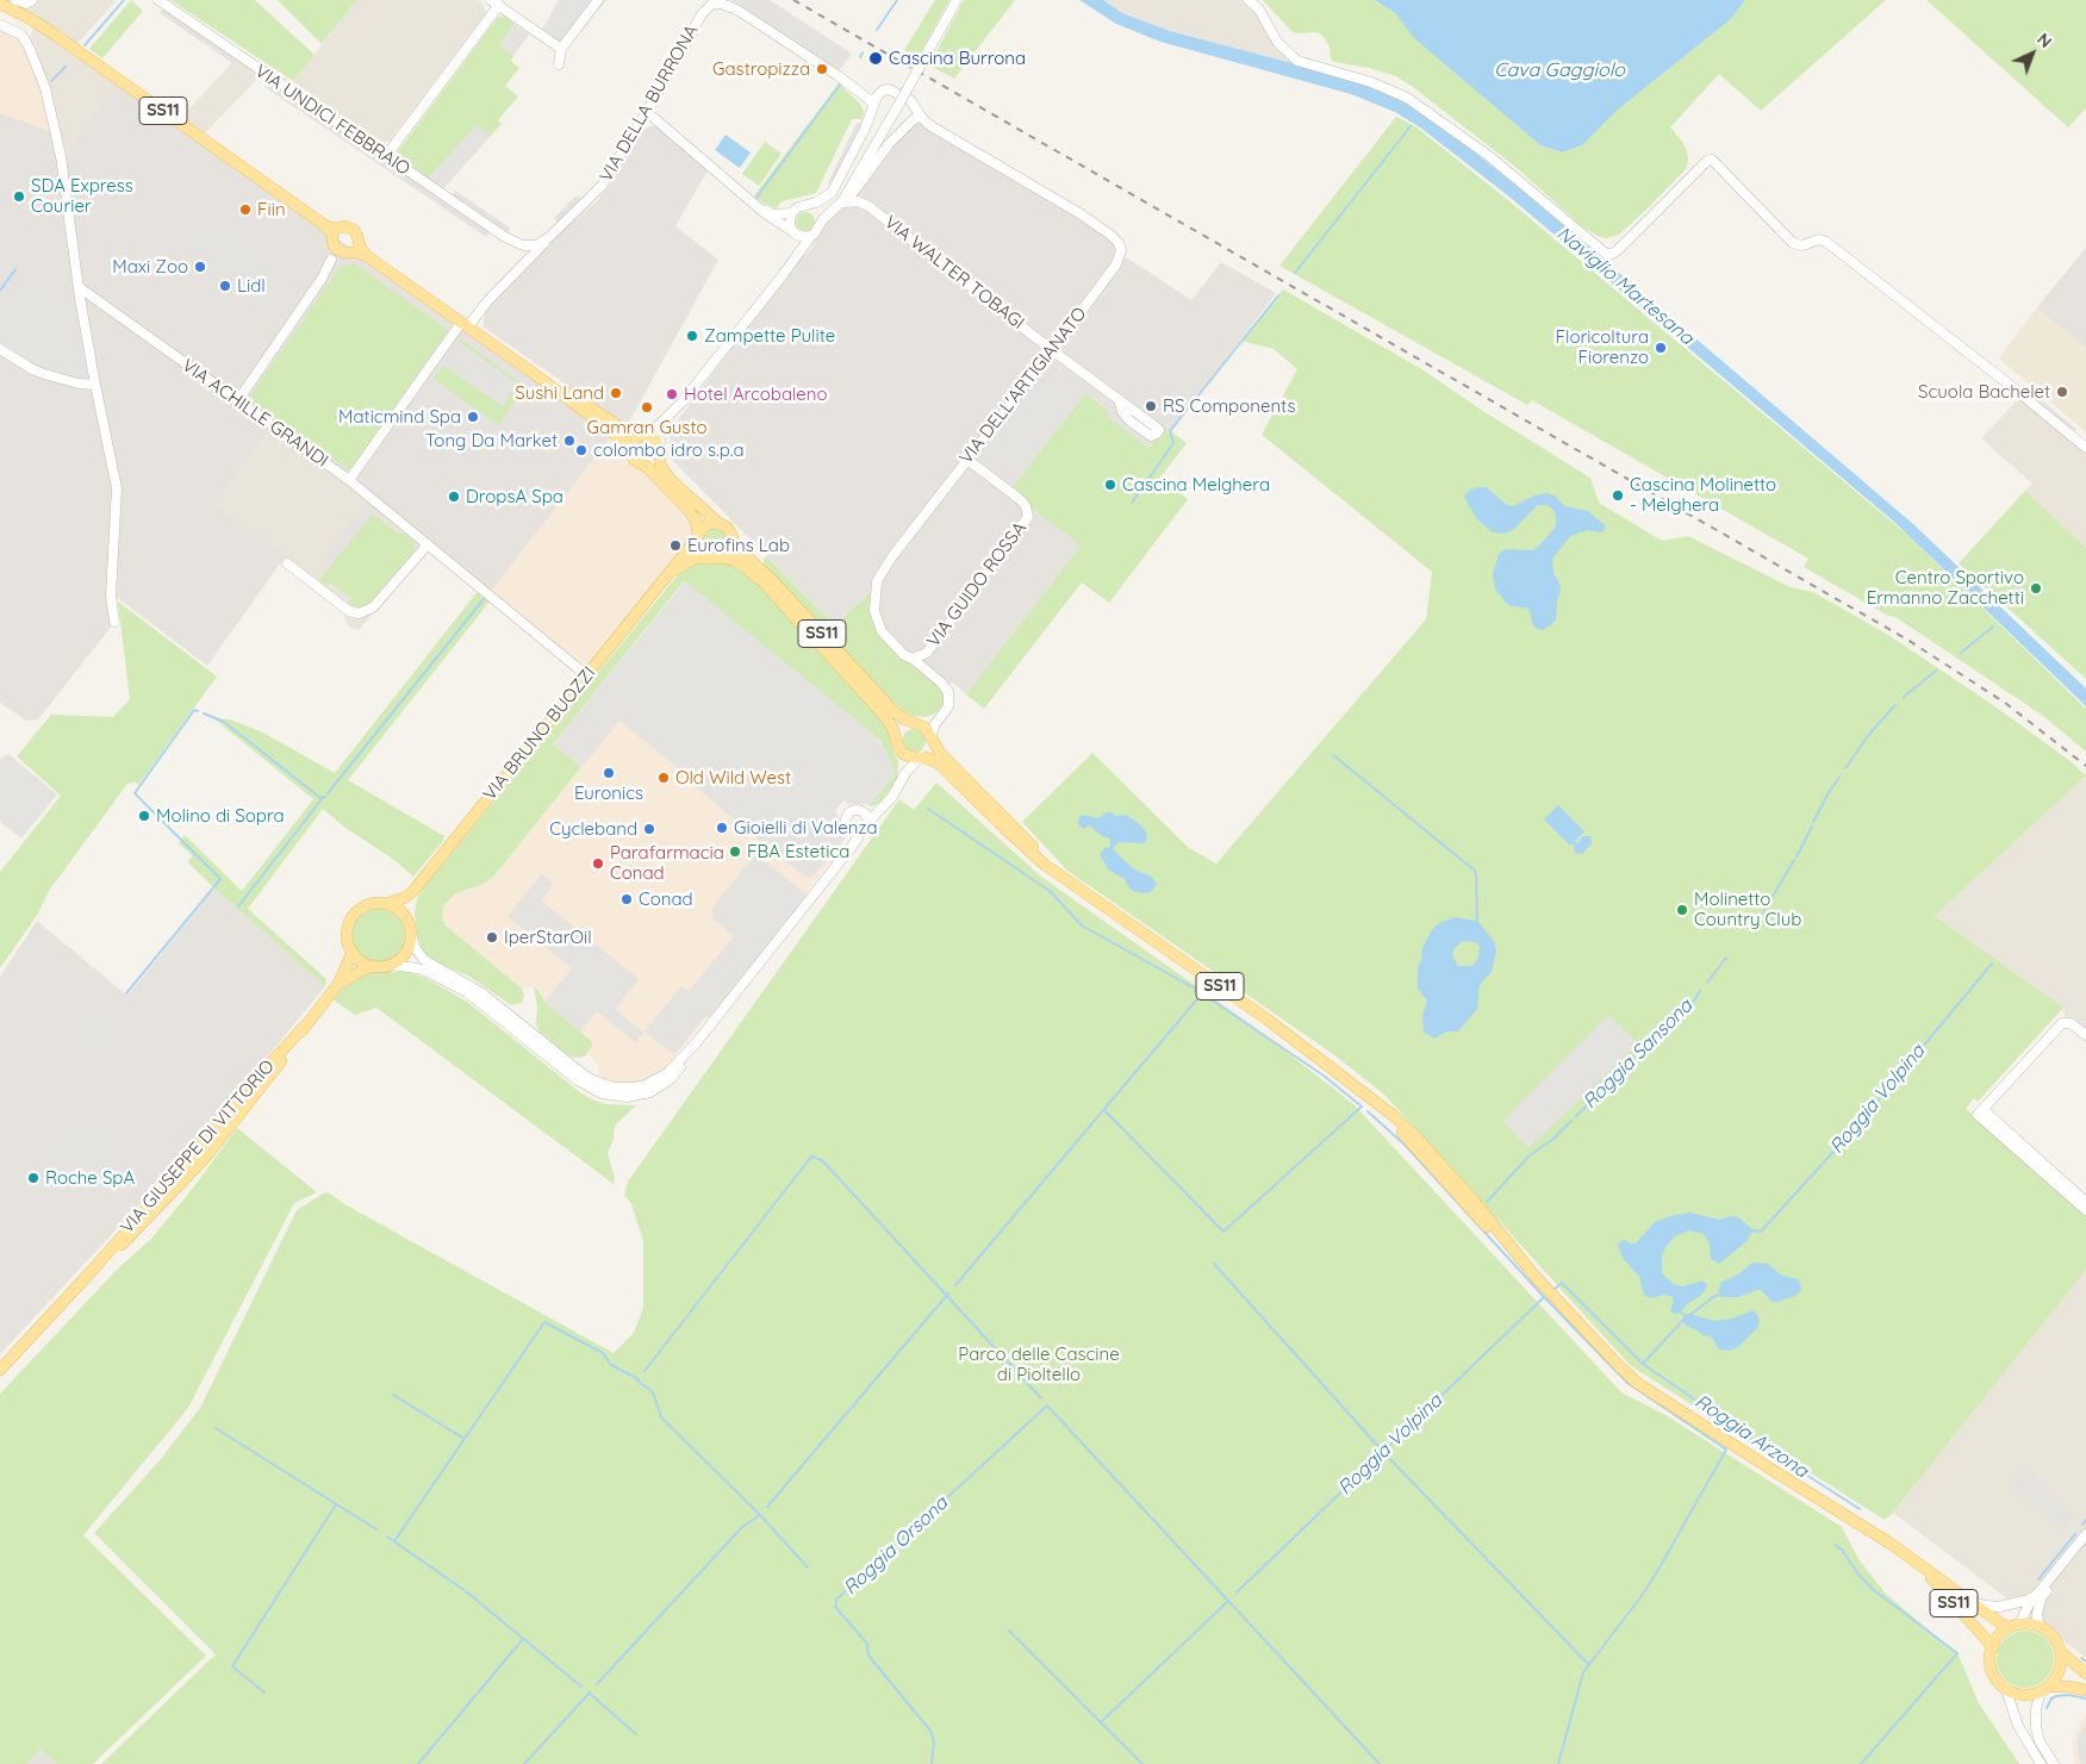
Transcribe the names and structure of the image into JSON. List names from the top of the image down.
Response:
{
  "streets": {
    "main road": ["SS11", "VIA BRUNO BUOZZI", "VIA GIUSEPPE DI VITTORIO"],
    "street": [
      "VIA DELLA BURRONA",
      "VIA UNDICI FEBBRAIO",
      "VIA WALTER TOBAGI",
      "VIA DELL'ARTIGIANATO",
      "VIA ACHILLE GRANDI",
      "VIA GUIDO ROSSA"
    ]
  },
  "crossings": [
    ["VIA DELLA BURRONA", "SS11"],
    ["VIA DELLA BURRONA", "VIA UNDICI FEBBRAIO"],
    ["VIA DELLA BURRONA", "VIA DELL'ARTIGIANATO"],
    ["VIA DELLA BURRONA", "VIA ACHILLE GRANDI"],
    ["SS11", "VIA DELL'ARTIGIANATO"],
    ["SS11", "VIA BRUNO BUOZZI"],
    ["VIA WALTER TOBAGI", "VIA DELL'ARTIGIANATO"],
    ["VIA DELL'ARTIGIANATO", "VIA GUIDO ROSSA"],
    ["VIA BRUNO BUOZZI", "VIA GIUSEPPE DI VITTORIO"]
  ],
  "water": [
    "Cava Gaggiolo",
    "Naviglio Martesana",
    "Roggia Sansona",
    "Roggia Volpina",
    "Roggia Arzona",
    "Roggia Orsona"
  ],
  "parks": ["Parco delle Cascine di Pioltello"],
  "places": [
    "Cascina Burrona",
    "Gastropizza",
    "SDA Express Courier",
    "Fiin",
    "Maxi Zoo",
    "Lidl",
    "Zampette Pulite",
    "Floricoltura Fiorenzo",
    "Scuola Bachelet",
    "Sushi Land",
    "Hotel Arcobaleno",
    "RS Components",
    "Gamran Gusto",
    "Maticmind Spa",
    "Tong Da Market",
    "colombo idro s.p.a",
    "Cascina Melghera",
    "Cascina Molinetto - Melghera",
    "DropsA Spa",
    "Eurofins Lab",
    "Centro Sportivo Ermanno Zacchetti",
    "Euronics",
    "Old Wild West",
    "Molino di Sopra",
    "Gioielli di Valenza",
    "Cycleband",
    "FBA Estetica",
    "Parafarmacia Conad",
    "Conad",
    "Molinetto Country Club",
    "IperStarOil",
    "Roche SpA"
  ],
  "north": "top right"
}
